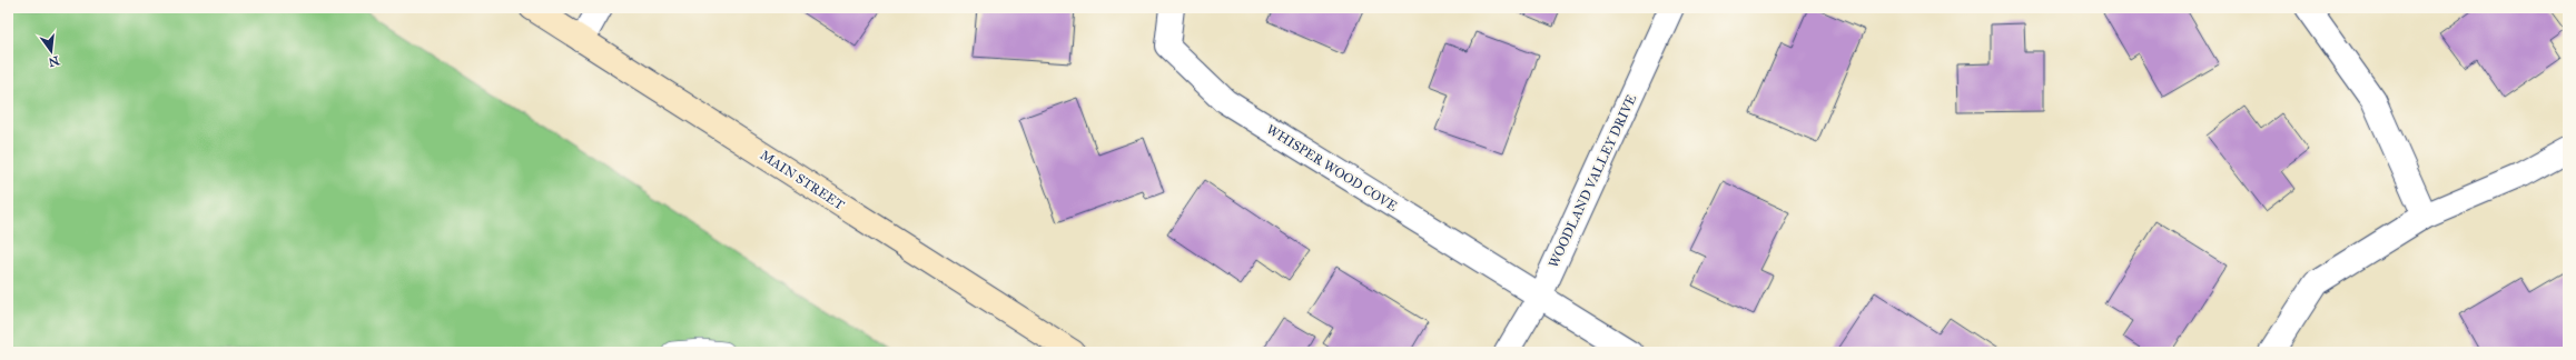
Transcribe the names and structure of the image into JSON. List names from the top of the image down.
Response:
{
  "streets": {
    "main road": ["MAIN STREET"],
    "street": ["WHISPER WOOD COVE", "WOODLAND VALLEY DRIVE"]
  },
  "crossings": [
    ["WHISPER WOOD COVE", "WOODLAND VALLEY DRIVE"]
  ],
  "north": "bottom"
}
